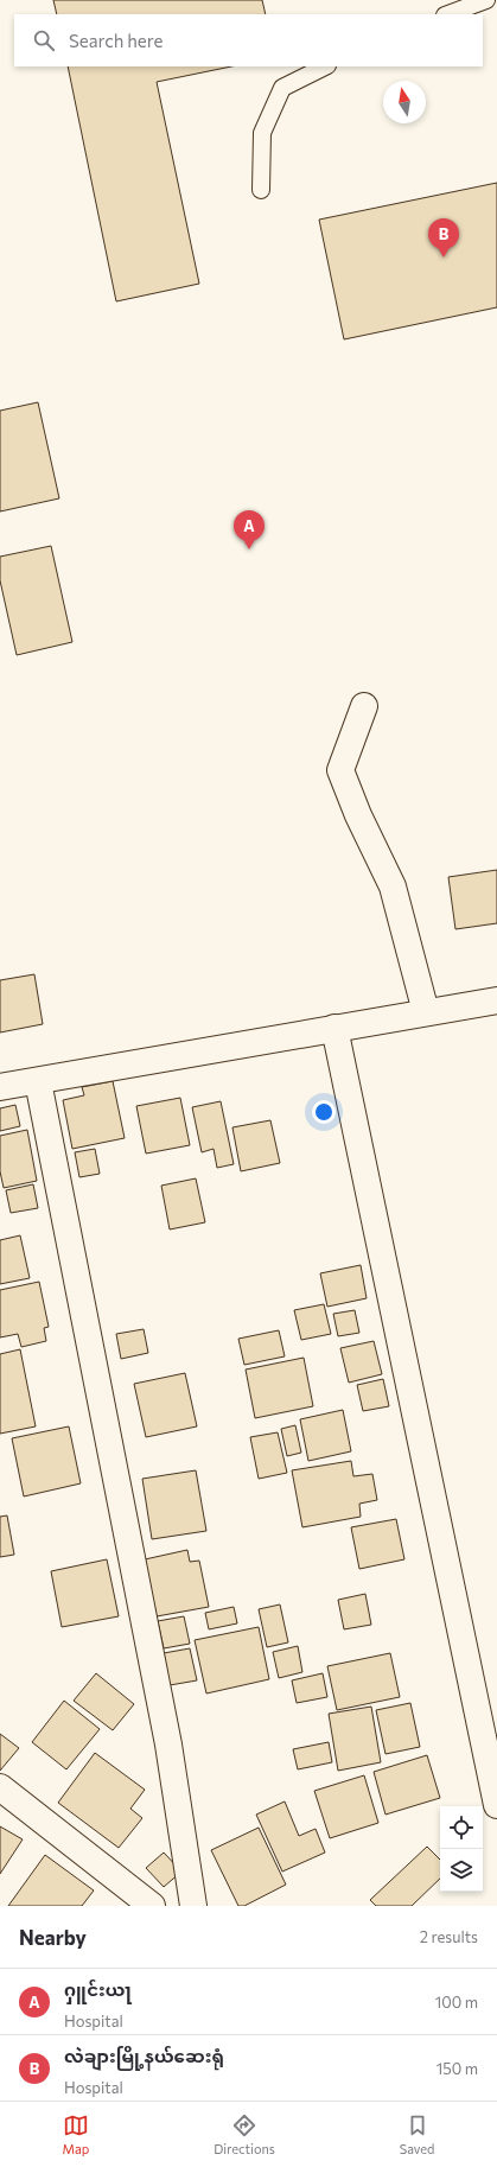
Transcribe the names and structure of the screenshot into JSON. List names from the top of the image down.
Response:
{
  "north": "top",
  "page": {
    "search": "Search here",
    "pins": ["B", "A"],
    "heading": ["Nearby", "2 results"],
    "list": [
      {
        "mark": "A",
        "name": "ႁူင်းယႃ",
        "note": "Hospital",
        "value": "100 m"
      },
      {
        "mark": "B",
        "name": "လဲချားမြို့နယ်ဆေးရုံ",
        "note": "Hospital",
        "value": "150 m"
      }
    ],
    "nav": ["Map", "Directions", "Saved"]
  }
}
